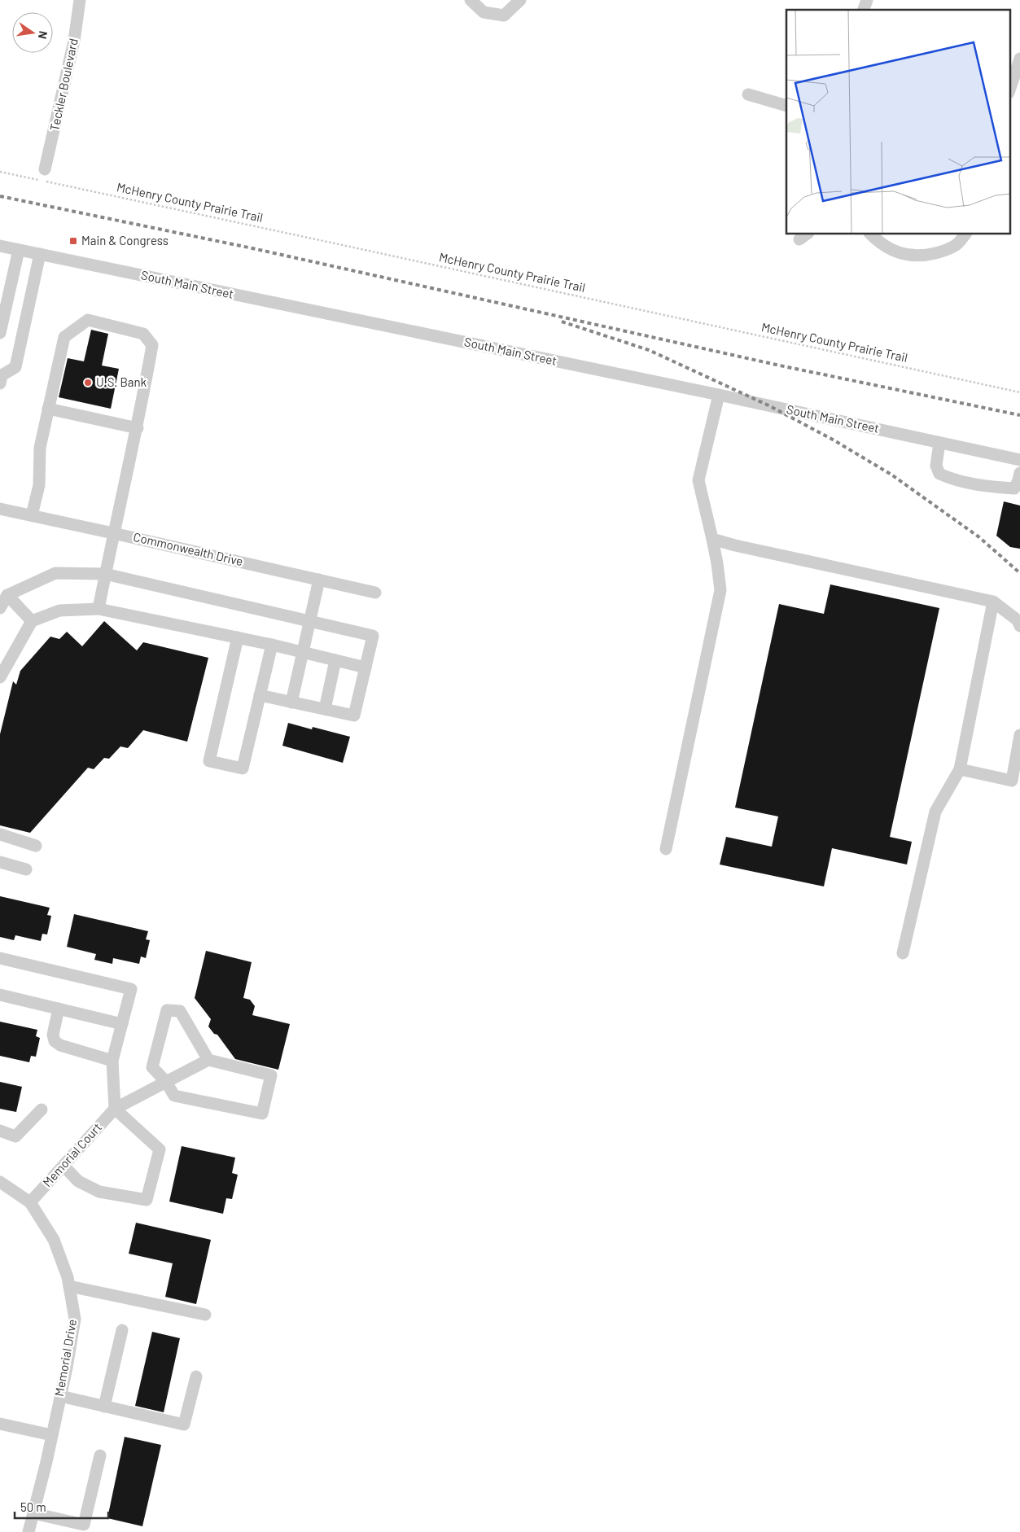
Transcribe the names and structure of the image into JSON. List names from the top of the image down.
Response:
{
  "streets": {
    "street": [
      "Teckler Boulevard",
      "South Main Street",
      "Commonwealth Drive",
      "Memorial Court",
      "Memorial Drive"
    ],
    "path": ["McHenry County Prairie Trail"]
  },
  "crossings": [
    ["Memorial Court", "Memorial Drive"]
  ],
  "places": {
    "transit": ["Main & Congress"],
    "other": ["U.S. Bank"]
  },
  "scale_bar": "50 m",
  "north": "right"
}
